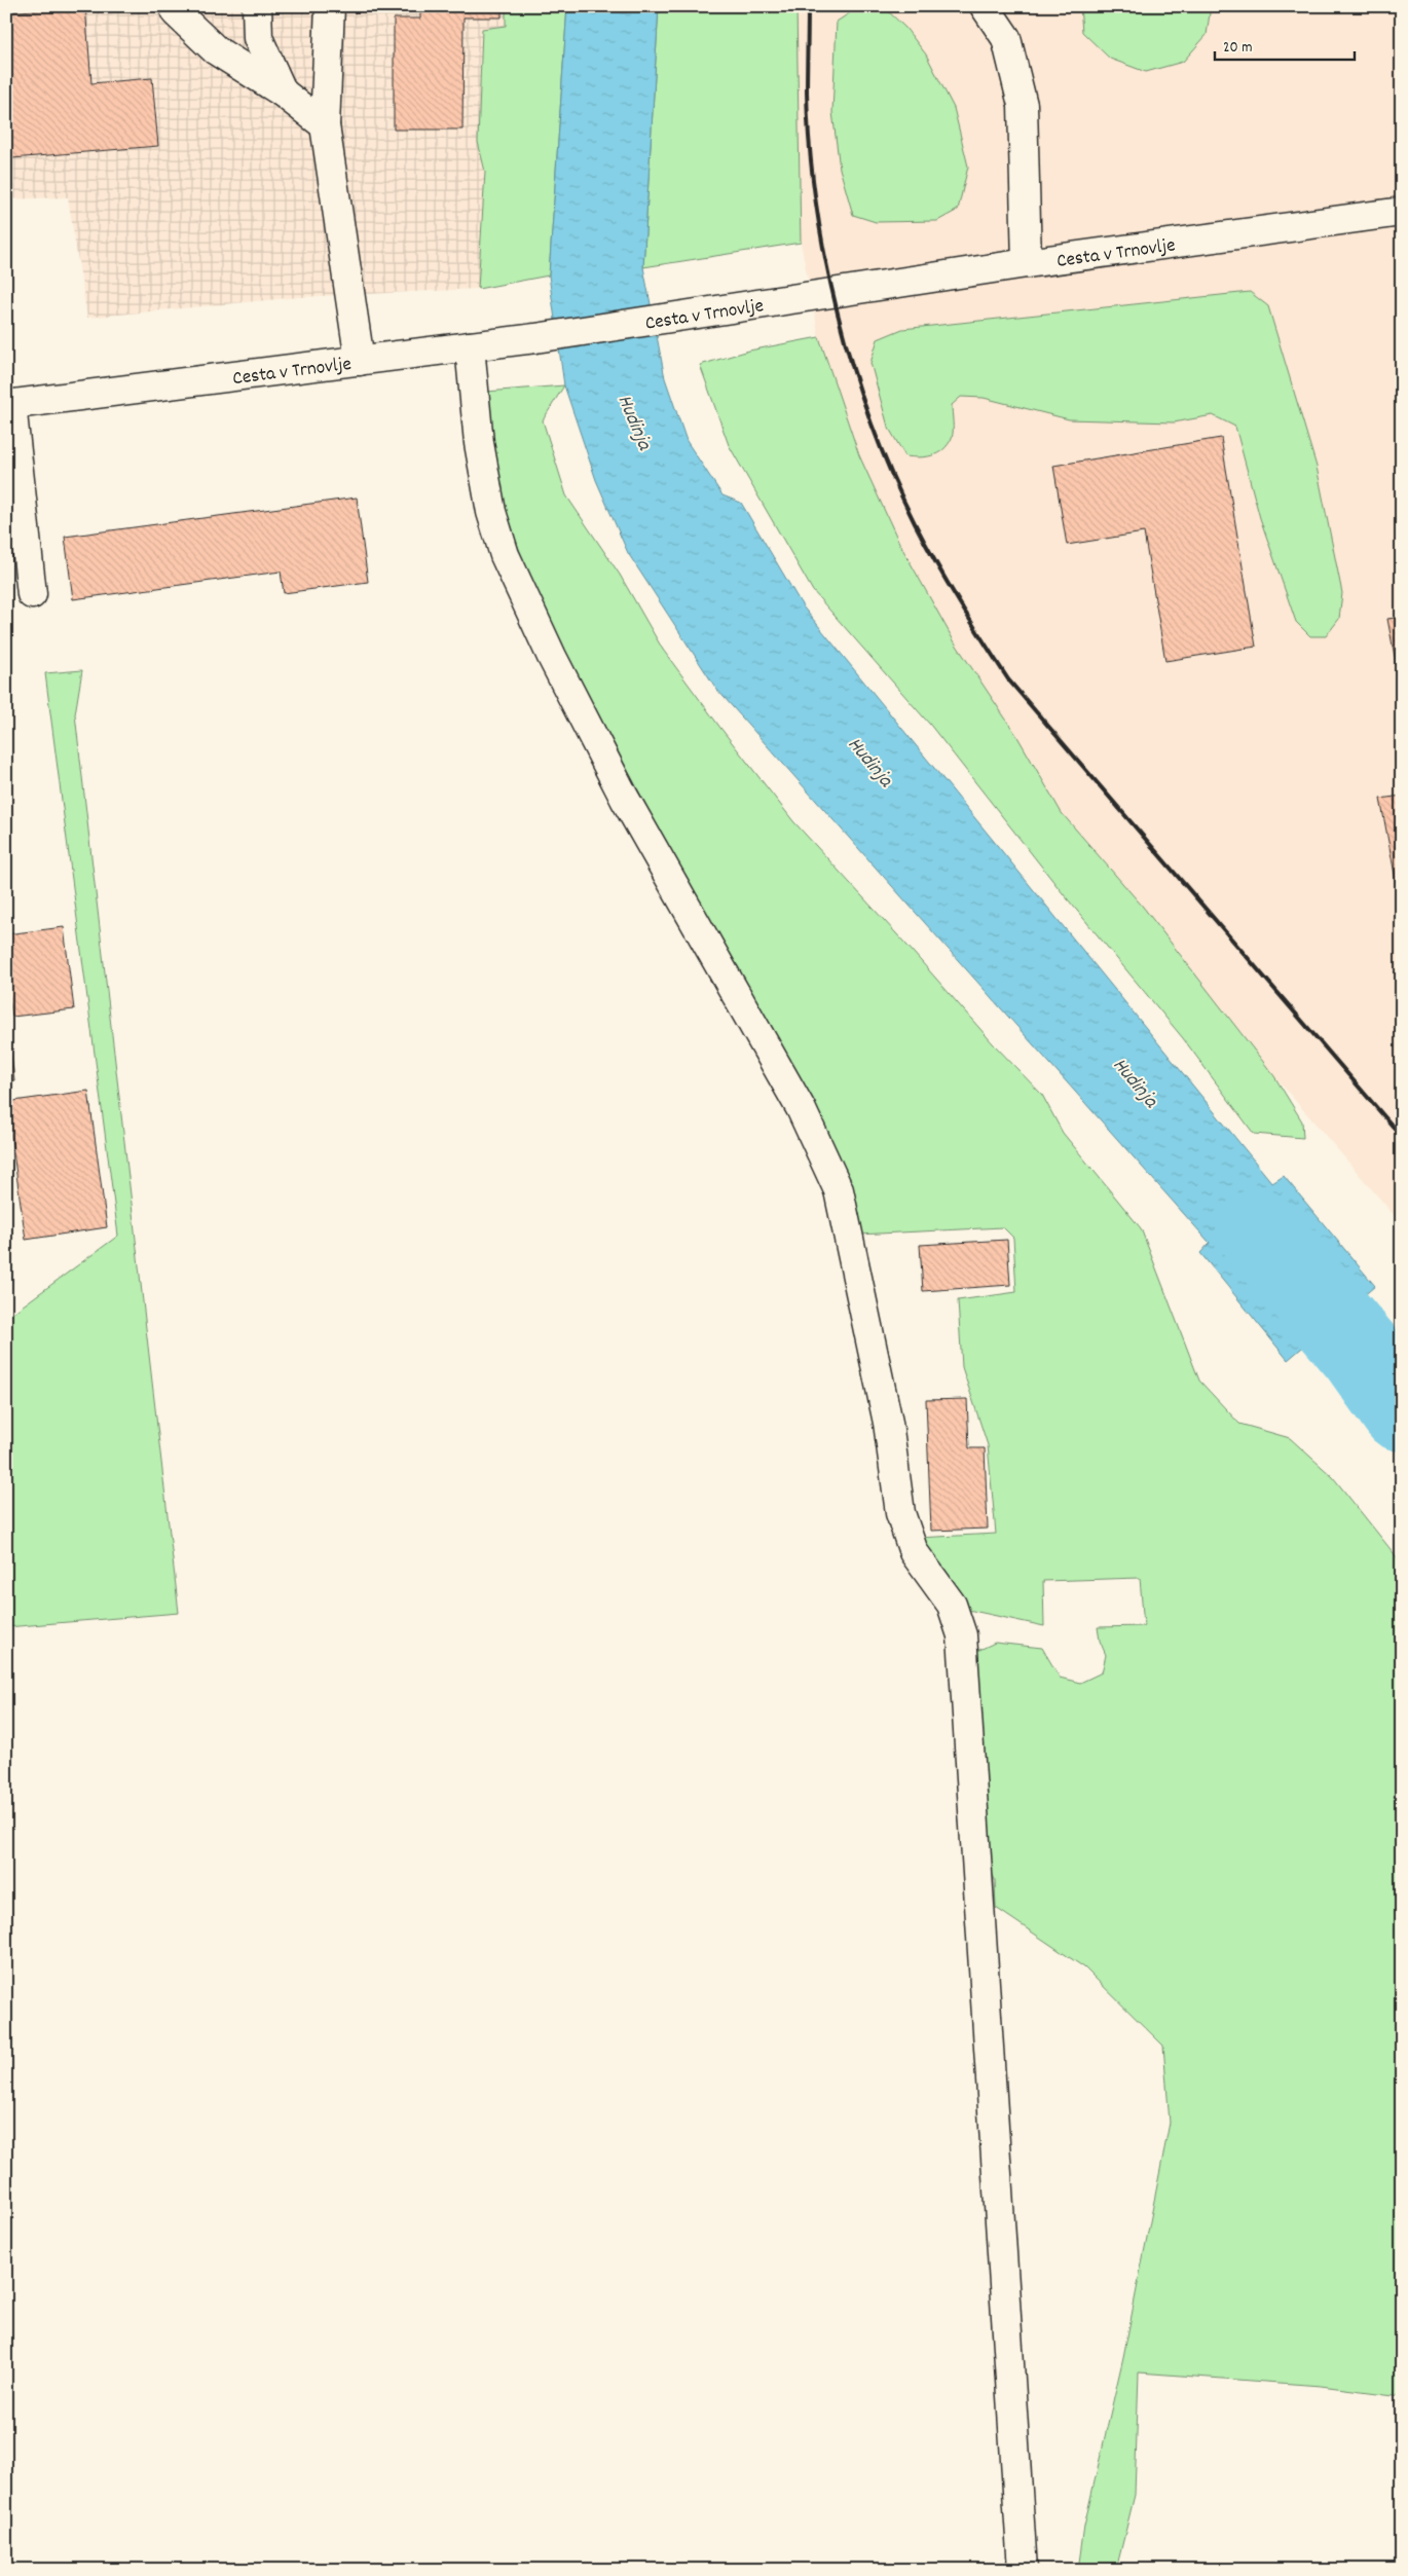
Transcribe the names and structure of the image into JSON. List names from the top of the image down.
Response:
{
  "streets": {
    "street": ["Cesta v Trnovlje"]
  },
  "water": ["Hudinja"],
  "scale_bar": "20 m"
}
